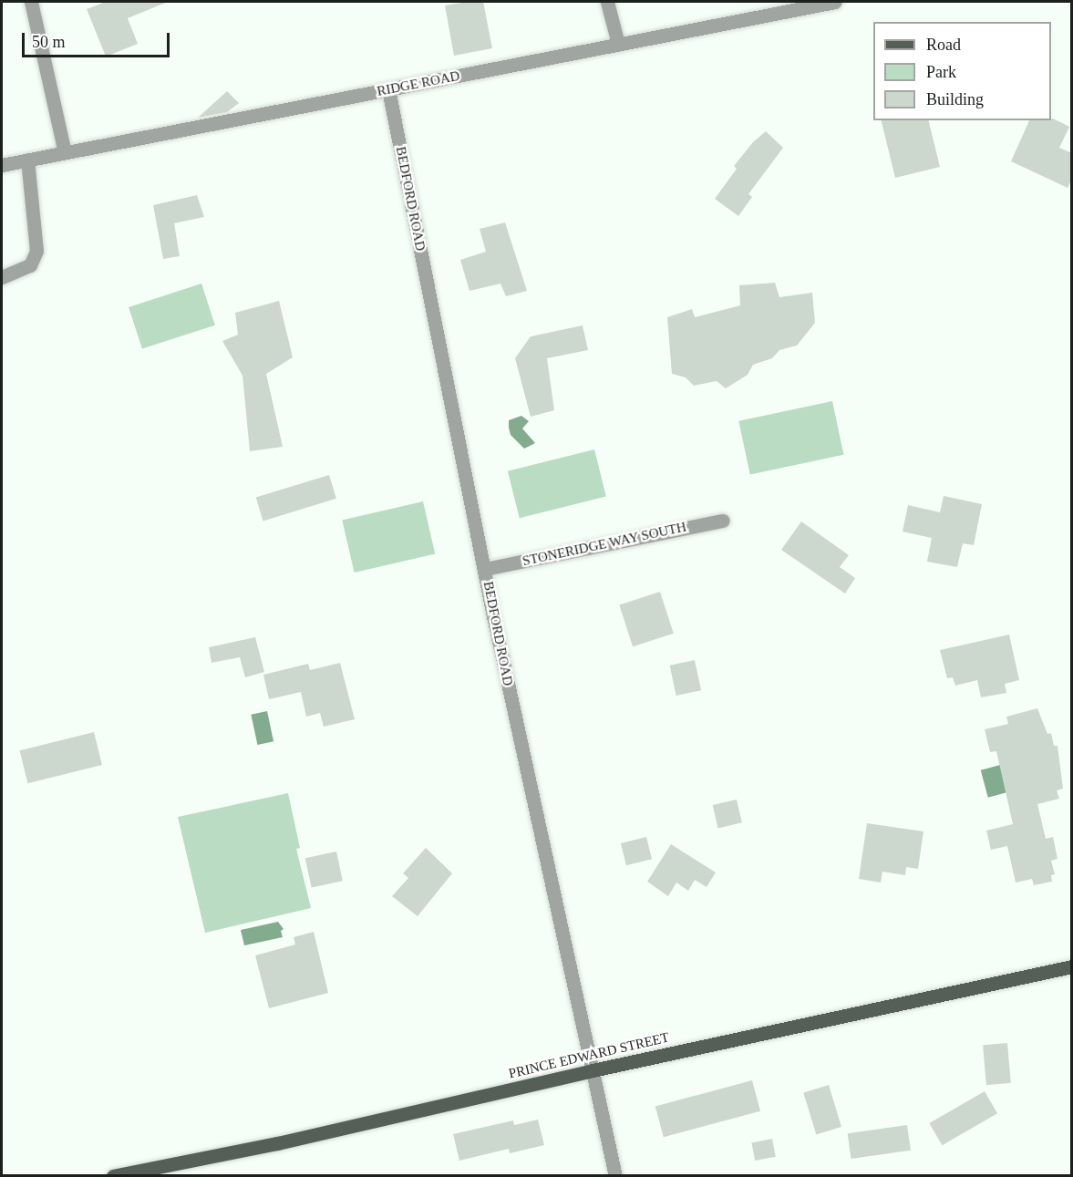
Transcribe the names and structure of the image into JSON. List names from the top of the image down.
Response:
{
  "streets": {
    "main road": ["PRINCE EDWARD STREET"],
    "street": ["RIDGE ROAD", "BEDFORD ROAD", "STONERIDGE WAY SOUTH"]
  },
  "crossings": [
    ["RIDGE ROAD", "BEDFORD ROAD"],
    ["BEDFORD ROAD", "STONERIDGE WAY SOUTH"],
    ["BEDFORD ROAD", "PRINCE EDWARD STREET"]
  ],
  "legend": ["Road", "Park", "Building"],
  "scale_bar": "50 m"
}
